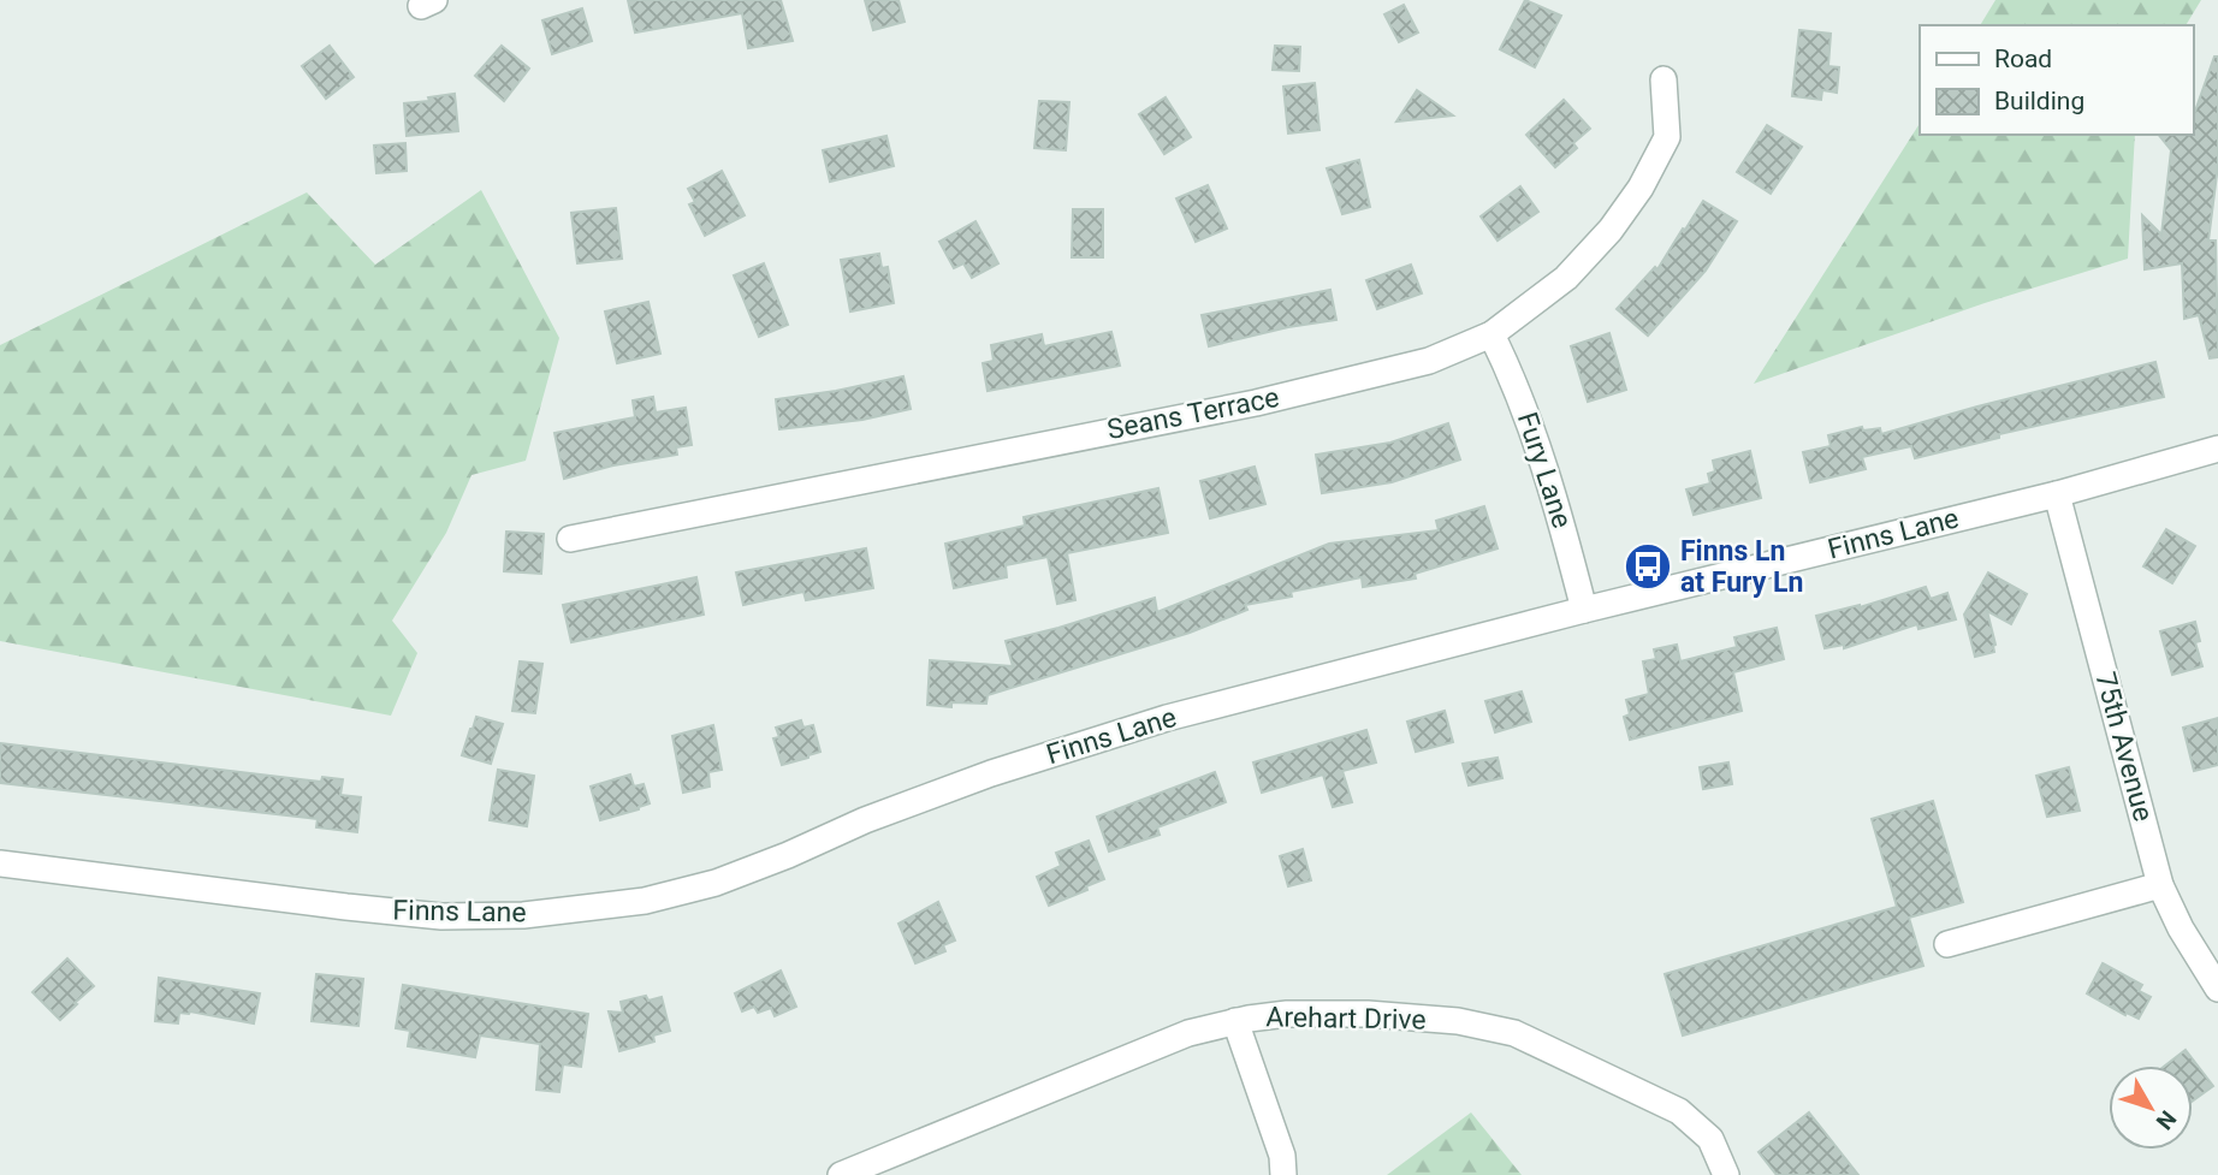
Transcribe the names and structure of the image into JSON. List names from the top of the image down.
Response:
{
  "streets": {
    "street": [
      "Seans Terrace",
      "Fury Lane",
      "Finns Lane",
      "75th Avenue",
      "Arehart Drive"
    ]
  },
  "crossings": [
    ["Seans Terrace", "Fury Lane"],
    ["Fury Lane", "Finns Lane"],
    ["Finns Lane", "75th Avenue"]
  ],
  "places": {
    "bus stop": ["Finns Ln at Fury Ln"]
  },
  "legend": ["Road", "Building"],
  "north": "bottom right"
}
